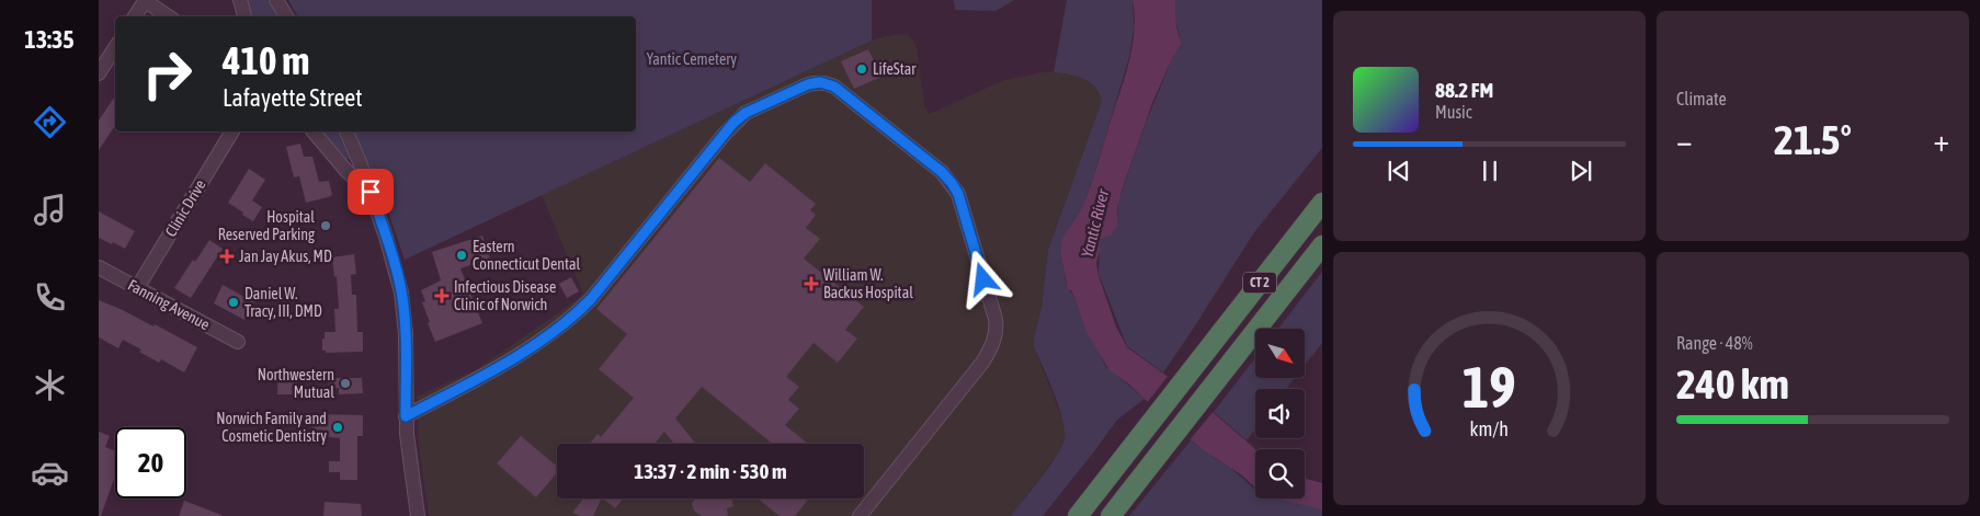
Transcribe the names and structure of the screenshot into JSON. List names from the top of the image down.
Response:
{
  "streets": {
    "highway": ["CT 2"],
    "street": ["Clinic Drive", "Fanning Avenue"]
  },
  "crossings": [
    ["Clinic Drive", "Fanning Avenue"]
  ],
  "water": ["Yantic River"],
  "parks": ["Yantic Cemetery"],
  "places": {
    "other": [
      "LifeStar",
      "Hospital Reserved Parking",
      "Eastern Connecticut Dental",
      "Daniel W. Tracy, III, DMD",
      "Northwestern Mutual",
      "Norwich Family and Cosmetic Dentistry"
    ],
    "health": ["Jan Jay Akus, MD", "William W. Backus Hospital", "Infectious Disease Clinic of Norwich"]
  },
  "north": "bottom right",
  "page": {
    "tabs": "13:35",
    "tile": [
      "Climate",
      ["Range · 48%", "240 km"]
    ],
    "turn": ["410 m", "Lafayette Street"],
    "song": ["88.2 FM", "Music"],
    "heat": ["−", "21.5°", "+"],
    "limit": "20",
    "trip": "13:37 · 2 min · 530 m",
    "gauge": ["19", "km/h"]
  }
}
